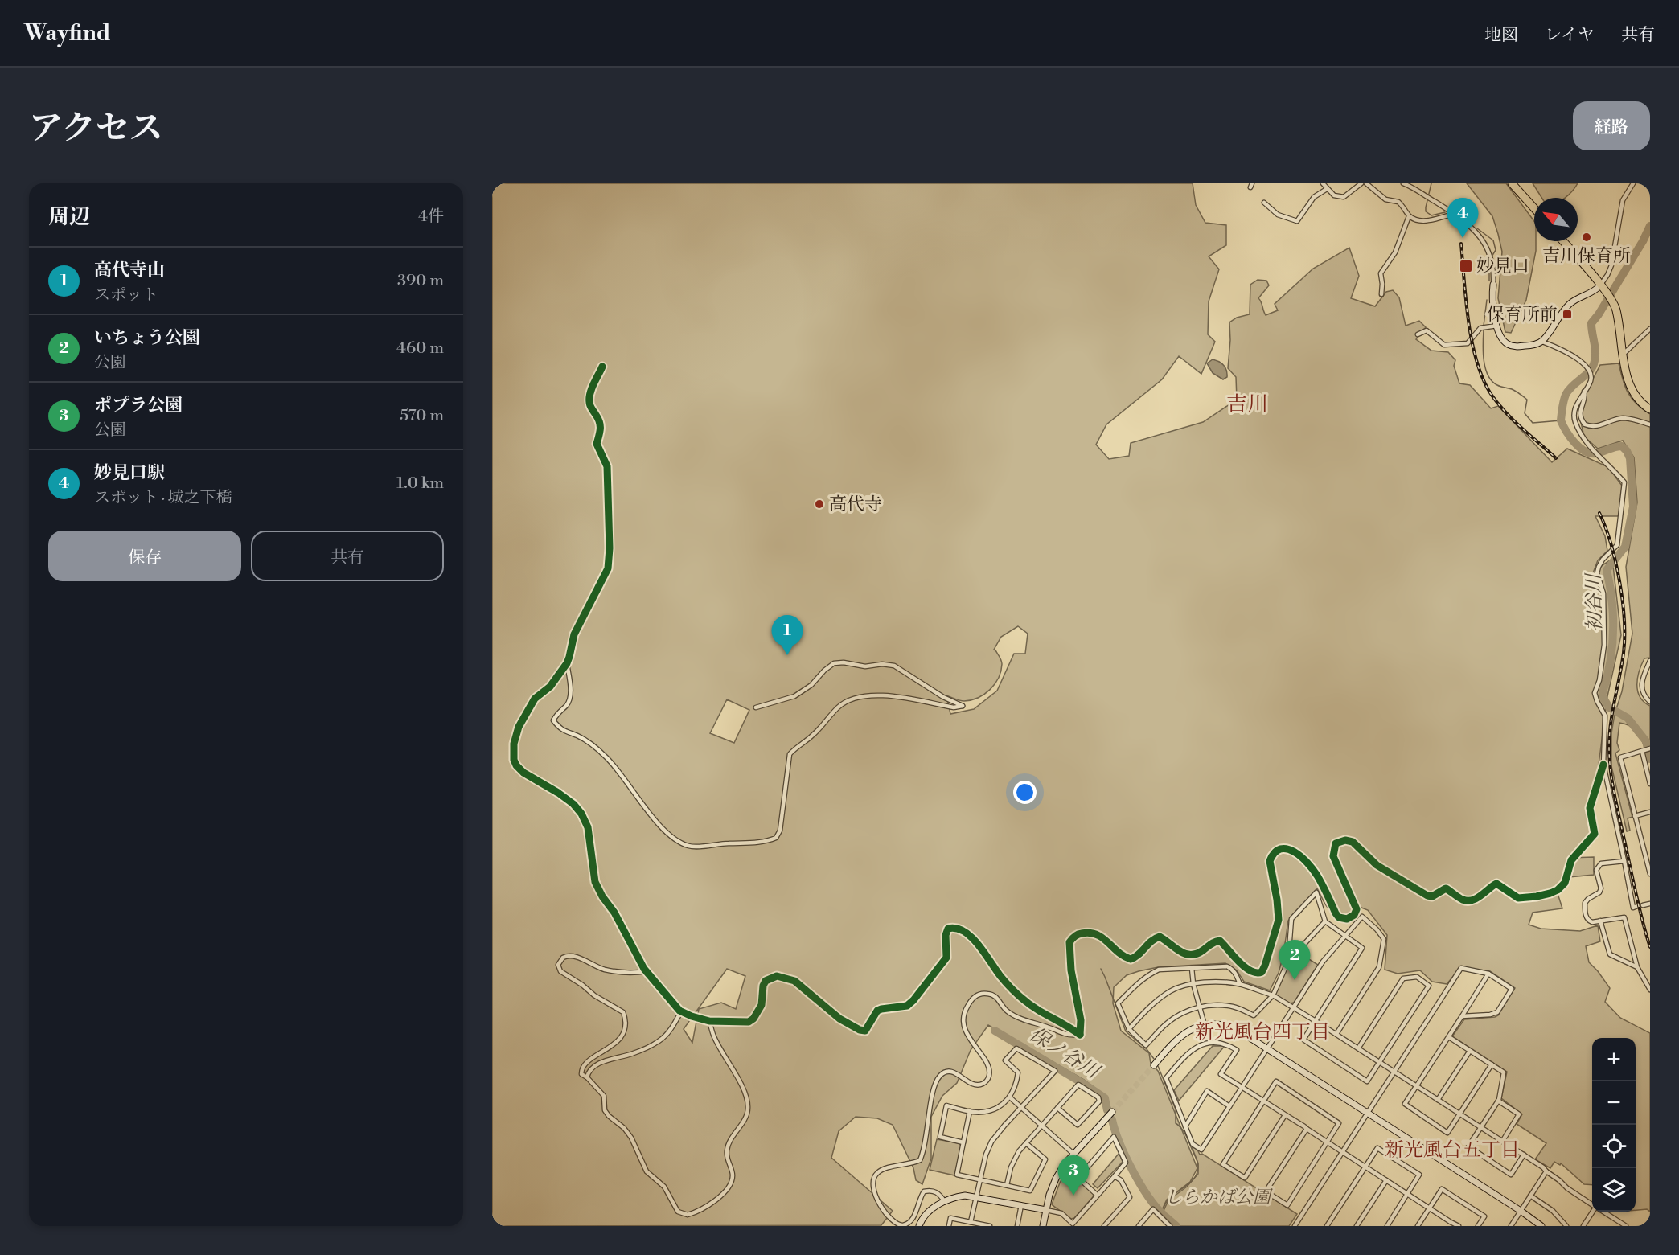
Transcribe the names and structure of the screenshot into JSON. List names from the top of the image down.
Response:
{
  "districts": ["吉川", "新光風台四丁目", "新光風台五丁目"],
  "water": ["初谷川", "保ノ谷川"],
  "parks": ["しらかば公園"],
  "places": {
    "other": ["吉川保育所", "高代寺"],
    "transit": ["妙見口", "保育所前"]
  },
  "north": "top left",
  "page": {
    "header": "Wayfind",
    "nav": ["地図", "レイヤ", "共有"],
    "title": "アクセス",
    "buttons": [
      "経路",
      ["保存", "共有"]
    ],
    "heading": ["周辺", "4件"],
    "pins": [
      "4",
      "1",
      "2",
      "3"
    ],
    "list": [
      {
        "mark": "1",
        "name": "高代寺山",
        "note": "スポット",
        "value": "390 m"
      },
      {
        "mark": "2",
        "name": "いちょう公園",
        "note": "公園",
        "value": "460 m"
      },
      {
        "mark": "3",
        "name": "ポプラ公園",
        "note": "公園",
        "value": "570 m"
      },
      {
        "mark": "4",
        "name": "妙見口駅",
        "note": "スポット · 城之下橋",
        "value": "1.0 km"
      }
    ],
    "map_buttons": ["+", "−"]
  }
}
